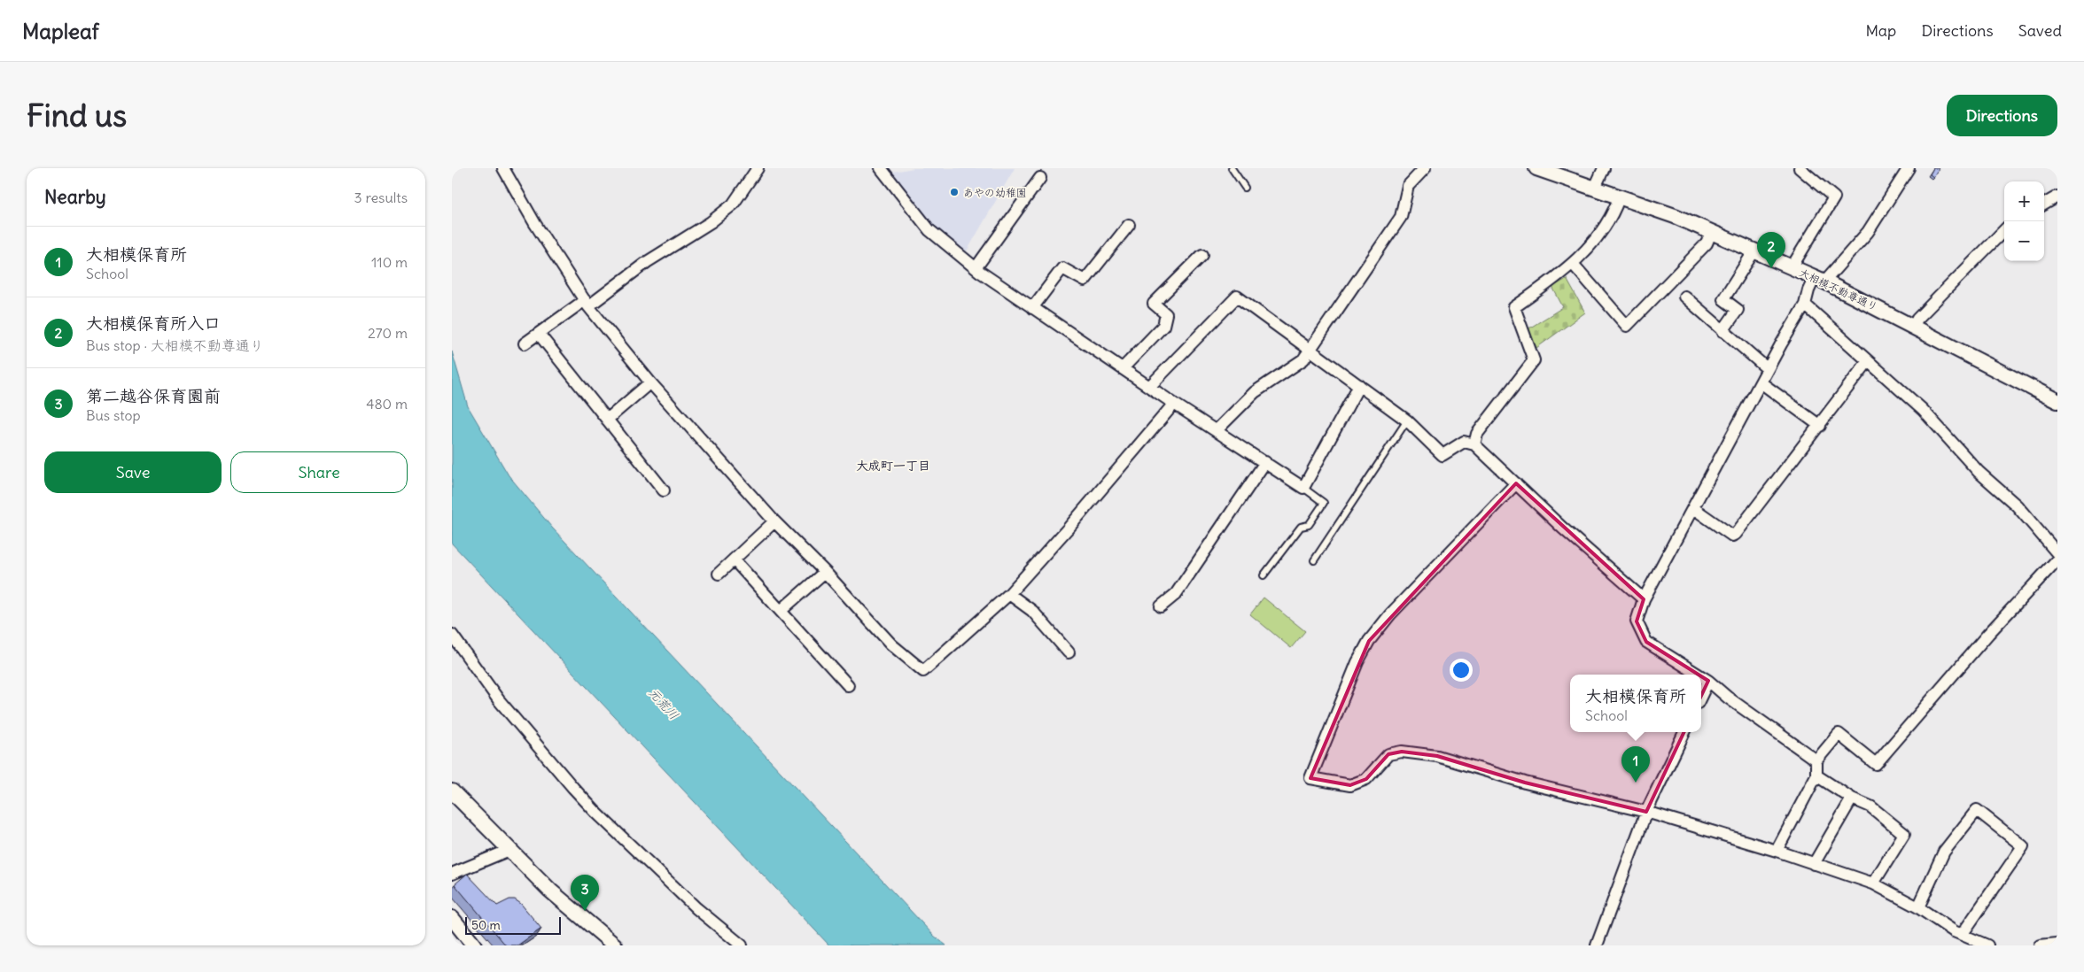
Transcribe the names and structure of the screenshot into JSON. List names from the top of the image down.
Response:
{
  "streets": {
    "street": ["大相模不動尊通り"]
  },
  "districts": ["大成町一丁目"],
  "water": ["元荒川"],
  "places": ["あやの幼稚園"],
  "scale_bar": "50 m",
  "page": {
    "header": "Mapleaf",
    "nav": ["Map", "Directions", "Saved"],
    "buttons": [
      "Directions",
      ["Save", "Share"]
    ],
    "title": "Find us",
    "heading": ["Nearby", "3 results"],
    "map_buttons": ["+", "−"],
    "list": [
      {
        "mark": "1",
        "name": "大相模保育所",
        "note": "School",
        "value": "110 m"
      },
      {
        "mark": "2",
        "name": "大相模保育所入口",
        "note": "Bus stop · 大相模不動尊通り",
        "value": "270 m"
      },
      {
        "mark": "3",
        "name": "第二越谷保育園前",
        "note": "Bus stop",
        "value": "480 m"
      }
    ],
    "pins": ["2", "1", "3"],
    "popup": ["大相模保育所", "School"],
    "scale": "50 m"
  }
}
